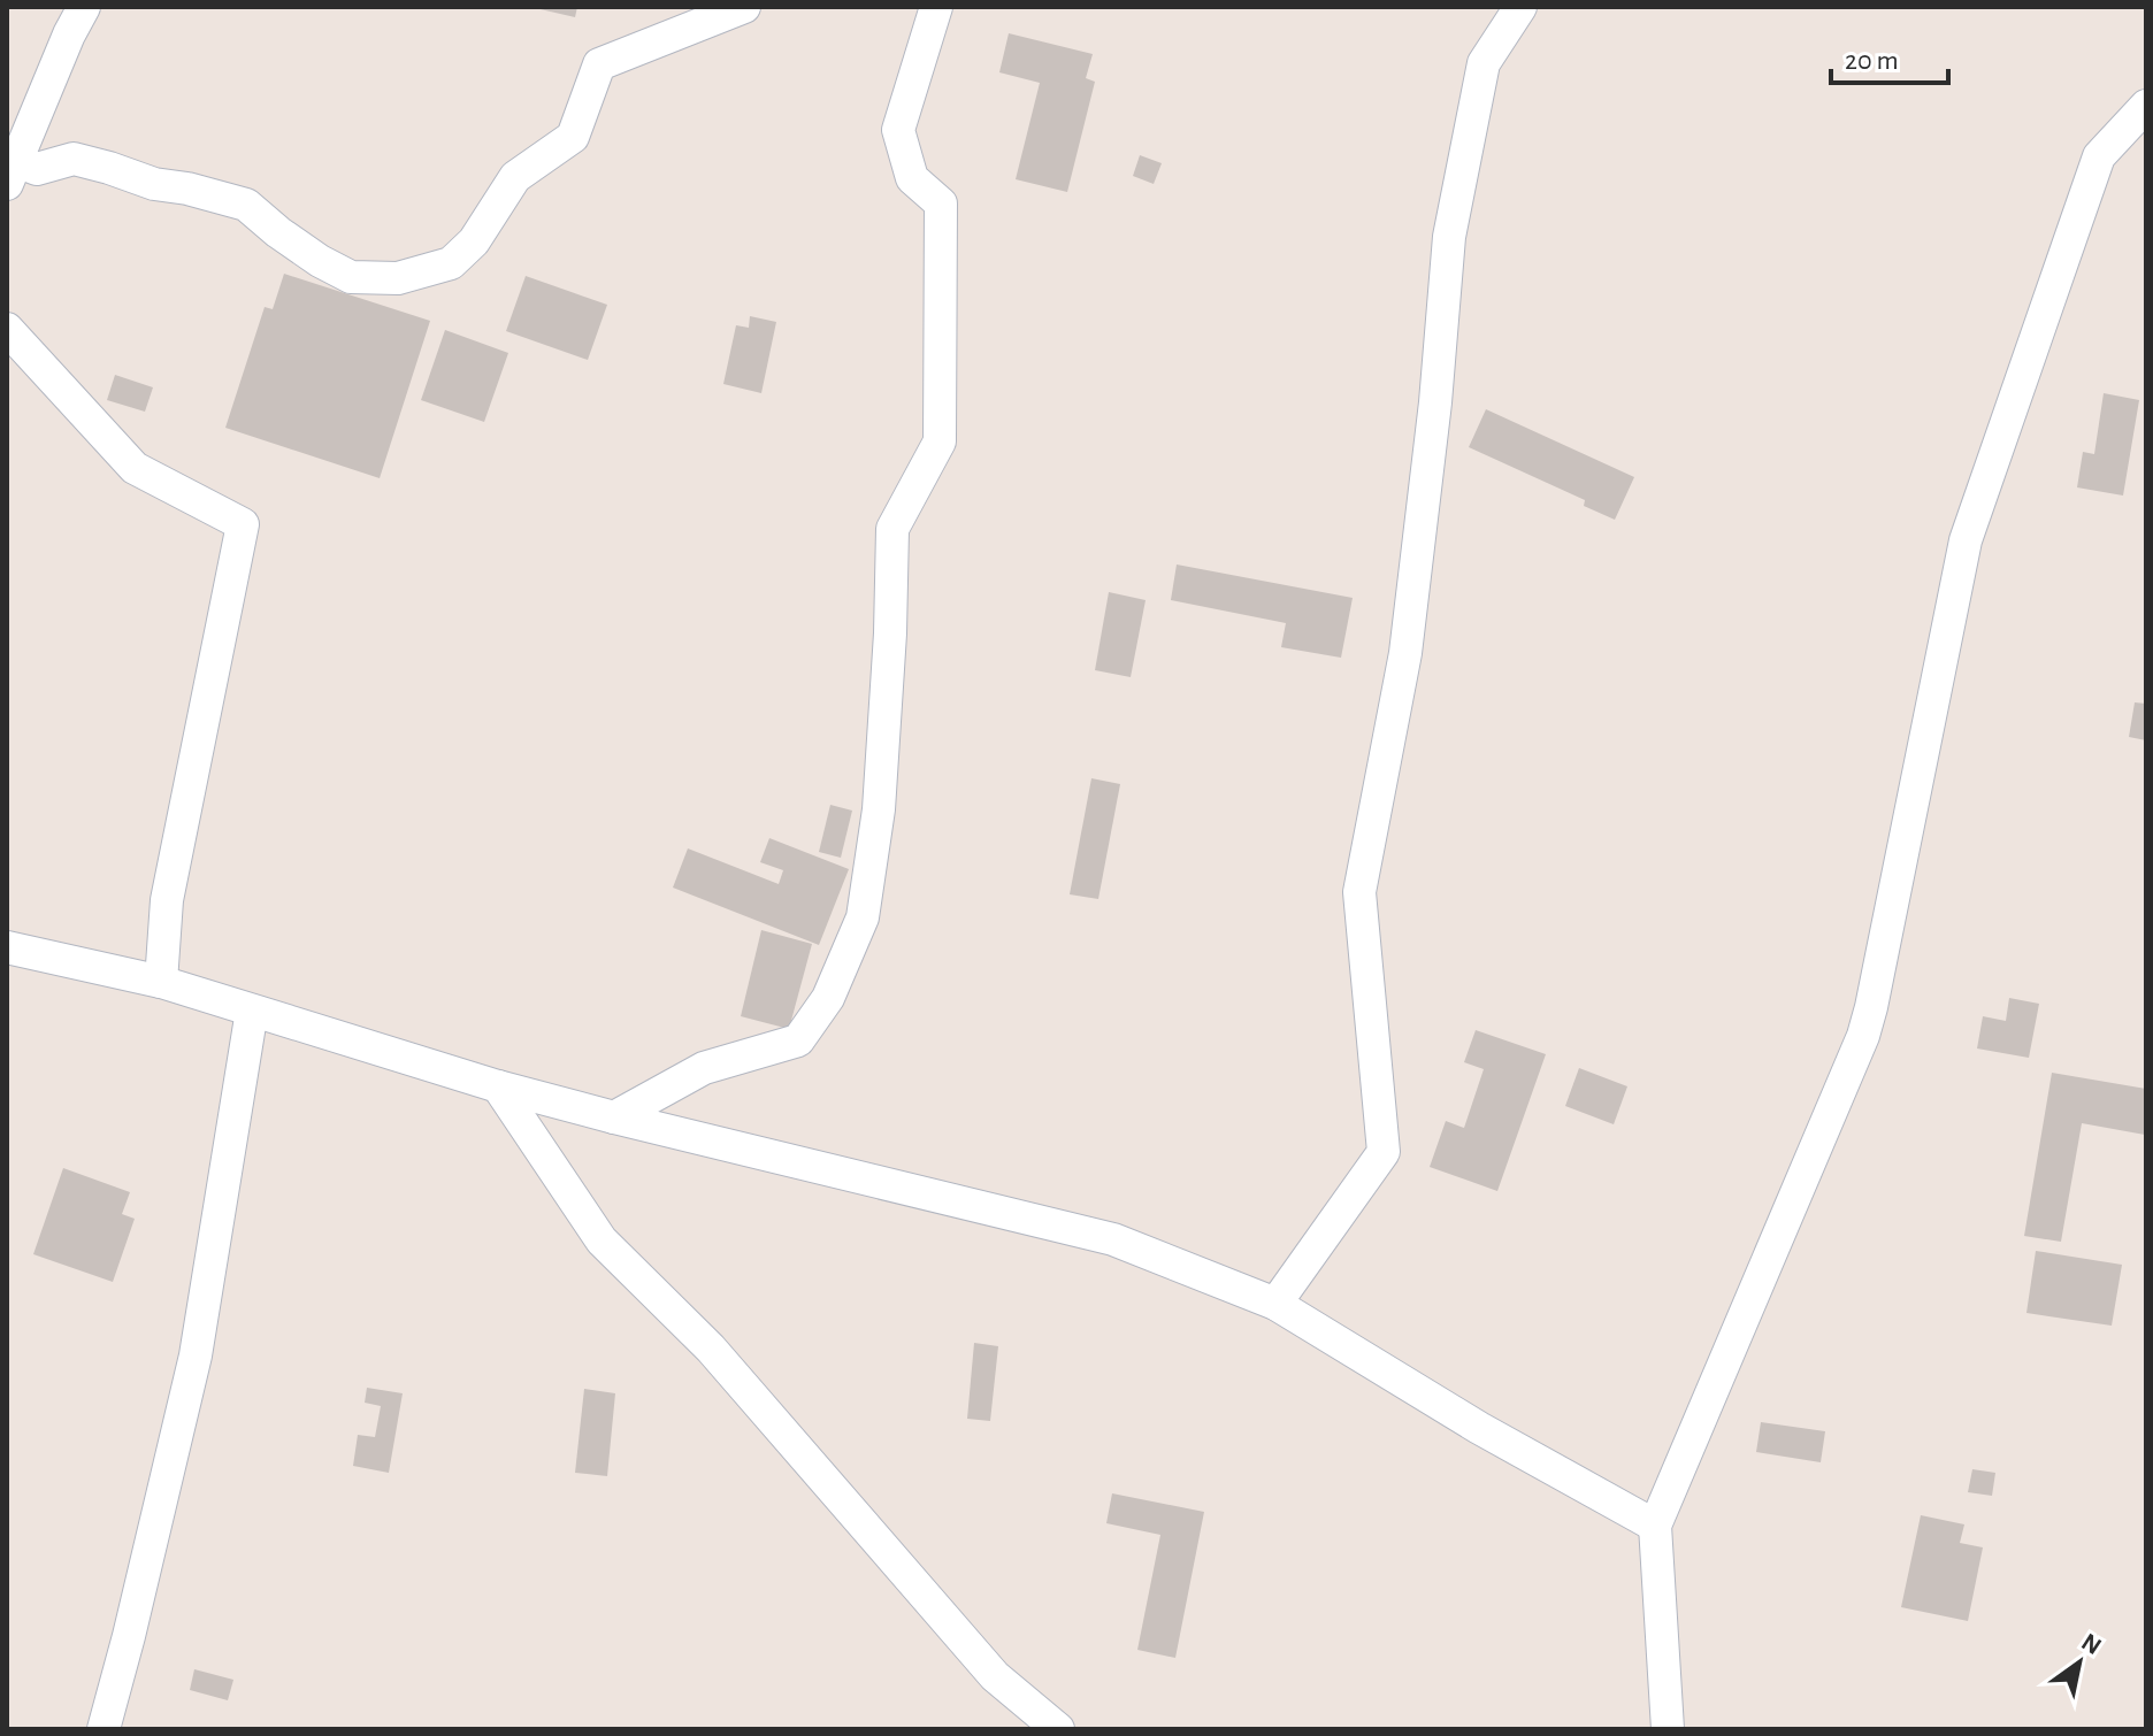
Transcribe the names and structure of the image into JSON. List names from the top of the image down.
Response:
{
  "scale_bar": "20 m",
  "north": "top right"
}
